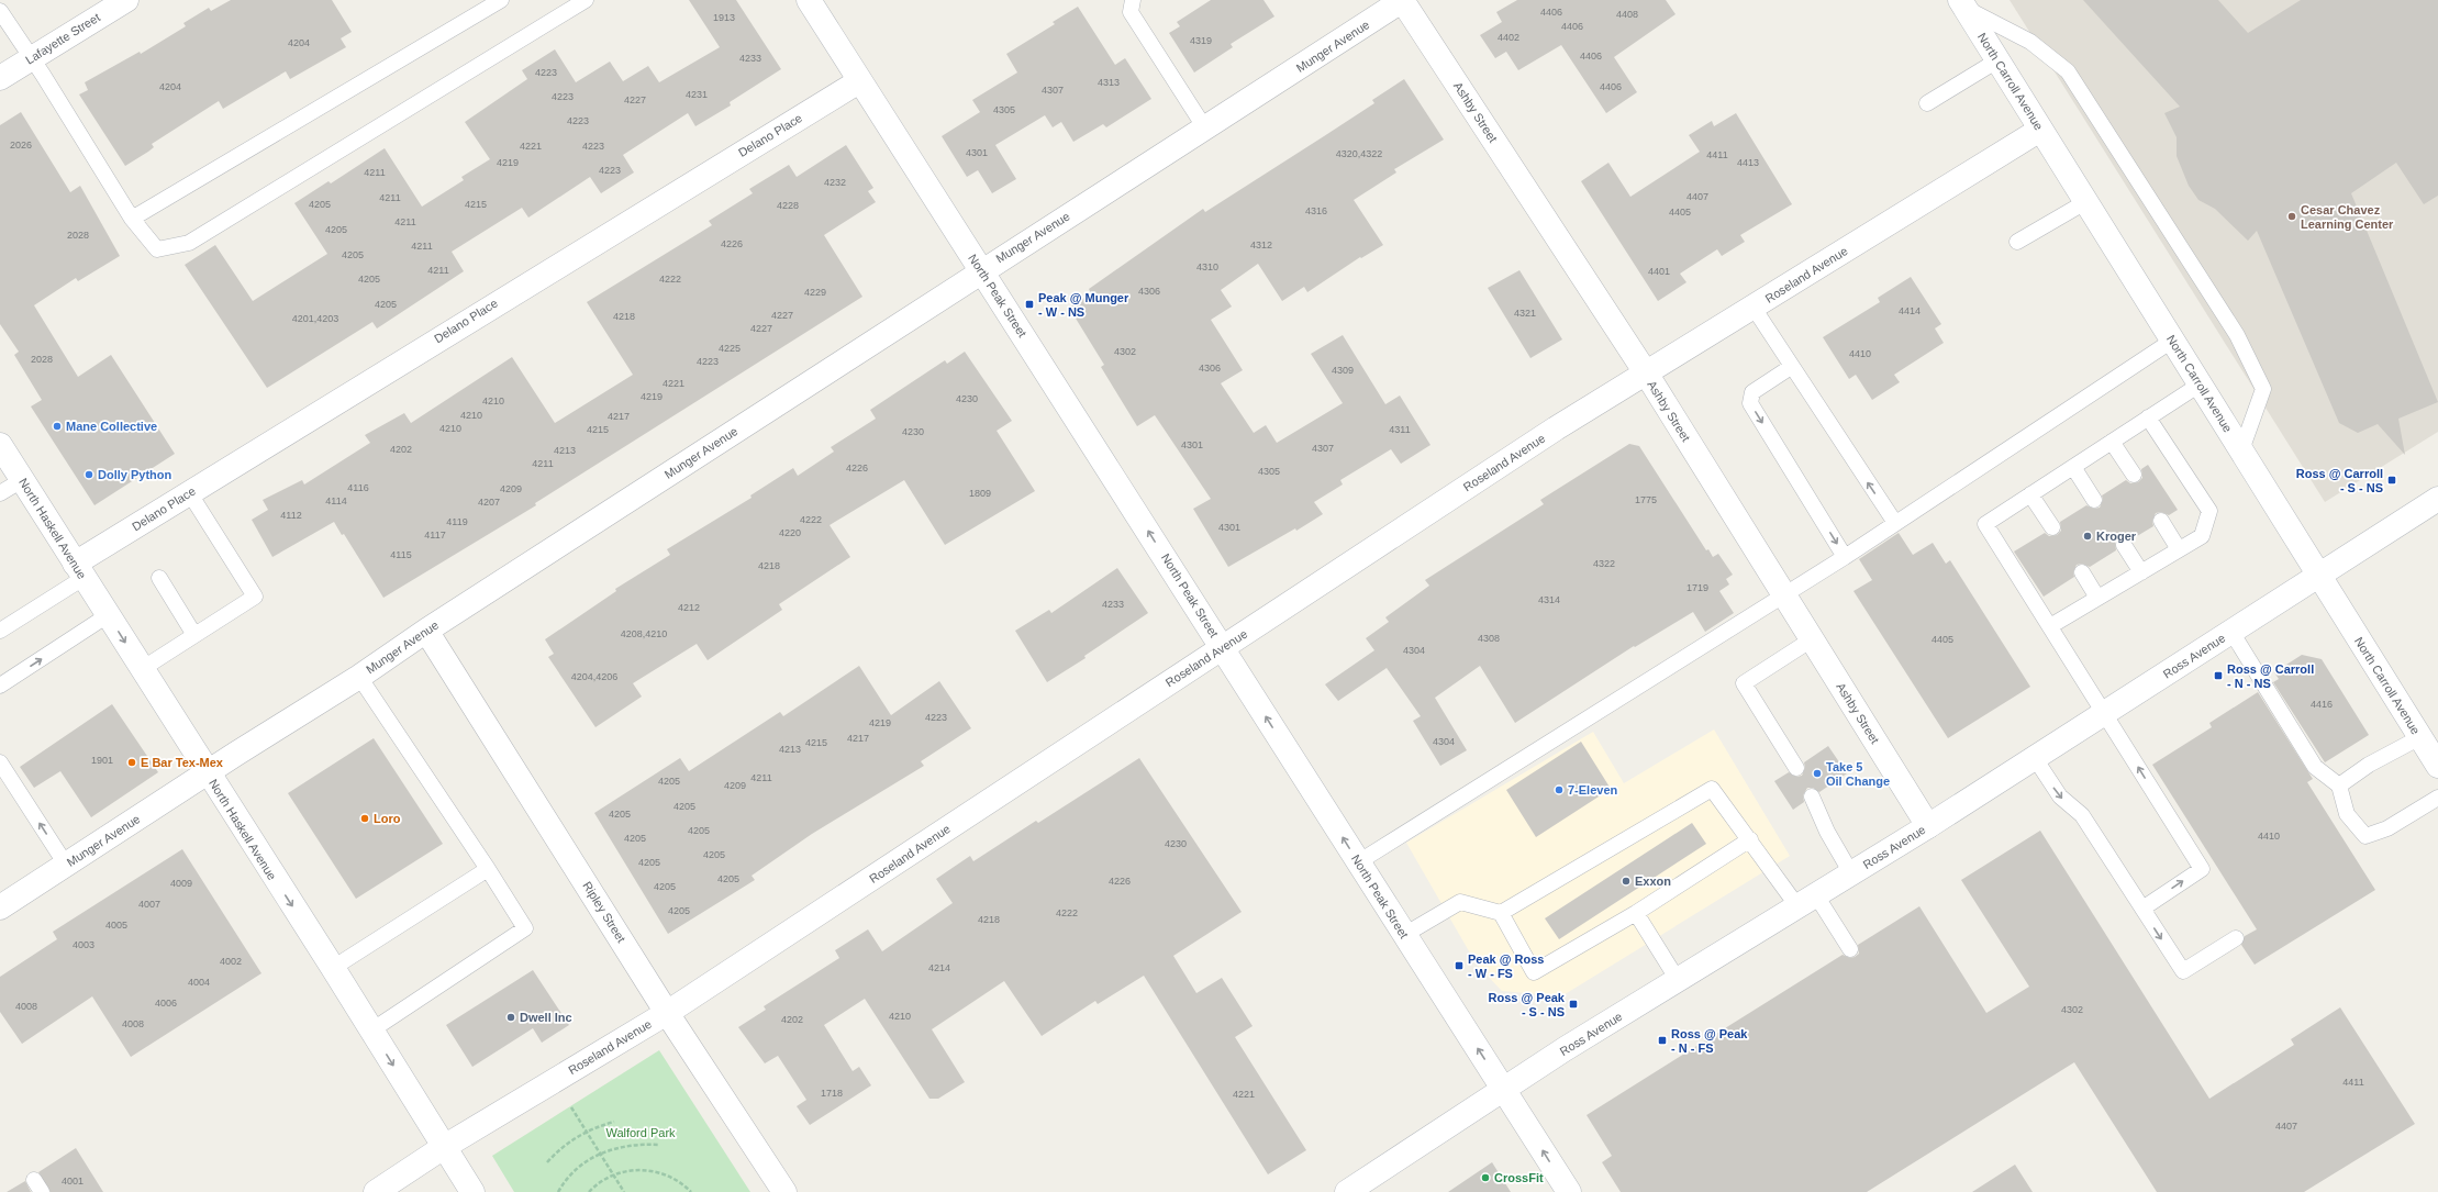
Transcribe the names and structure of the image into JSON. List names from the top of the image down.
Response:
{
  "streets": {
    "street": [
      "Lafayette Street",
      "Munger Avenue",
      "North Carroll Avenue",
      "Ashby Street",
      "Delano Place",
      "Roseland Avenue",
      "North Peak Street",
      "North Haskell Avenue",
      "Ross Avenue",
      "Ripley Street"
    ]
  },
  "crossings": [
    ["Munger Avenue", "Ashby Street"],
    ["Munger Avenue", "North Peak Street"],
    ["Munger Avenue", "North Haskell Avenue"],
    ["Munger Avenue", "Ripley Street"],
    ["North Carroll Avenue", "Roseland Avenue"],
    ["North Carroll Avenue", "Ross Avenue"],
    ["Ashby Street", "Roseland Avenue"],
    ["Ashby Street", "Ross Avenue"],
    ["Delano Place", "North Peak Street"],
    ["Delano Place", "North Haskell Avenue"],
    ["Roseland Avenue", "North Peak Street"],
    ["Roseland Avenue", "North Haskell Avenue"],
    ["Roseland Avenue", "Ripley Street"],
    ["North Peak Street", "Ross Avenue"]
  ],
  "one_way": ["North Peak Street", "North Haskell Avenue"],
  "parks": ["Walford Park"],
  "places": {
    "other": [
      "Cesar Chavez Learning Center",
      "Mane Collective",
      "Dolly Python",
      "Kroger",
      "E Bar Tex-Mex",
      "Take 5 Oil Change",
      "7-Eleven",
      "Loro",
      "Exxon",
      "Dwell Inc",
      "CrossFit"
    ],
    "transit": [
      "Peak @ Munger - W - NS",
      "Ross @ Carroll - S - NS",
      "Ross @ Carroll - N - NS",
      "Peak @ Ross - W - FS",
      "Ross @ Peak - S - NS",
      "Ross @ Peak - N - FS"
    ]
  },
  "house_numbers": [
    "4406",
    "4408",
    "1913",
    "4406",
    "4402",
    "4319",
    "4204",
    "4406",
    "4233",
    "4223",
    "4313",
    "4204",
    "4406",
    "4307",
    "4231",
    "4223",
    "4227",
    "4305",
    "4223",
    "2026",
    "4221",
    "4223",
    "4301",
    "4320,4322",
    "4411",
    "4219",
    "4413",
    "4223",
    "4211",
    "4232",
    "4407",
    "4211",
    "4205",
    "4215",
    "4228",
    "4316",
    "4405",
    "4211",
    "4205",
    "2028",
    "4226",
    "4312",
    "4211",
    "4205",
    "4310",
    "4211",
    "4401",
    "4205",
    "4222",
    "4306",
    "4229",
    "4205",
    "4414",
    "4321",
    "4227",
    "4218",
    "4201,4203",
    "4227",
    "4225",
    "4302",
    "4410",
    "2028",
    "4223",
    "4306",
    "4309",
    "4221",
    "4219",
    "4230",
    "4210",
    "4210",
    "4217",
    "4210",
    "4215",
    "4311",
    "4230",
    "4301",
    "4307",
    "4202",
    "4213",
    "4211",
    "4226",
    "4305",
    "4116",
    "4209",
    "1809",
    "1775",
    "4114",
    "4207",
    "4112",
    "4222",
    "4119",
    "4301",
    "4220",
    "4117",
    "4115",
    "4322",
    "4218",
    "1719",
    "4314",
    "4233",
    "4212",
    "4208,4210",
    "4308",
    "4405",
    "4304",
    "4204,4206",
    "4416",
    "4223",
    "4219",
    "4217",
    "4304",
    "4215",
    "4213",
    "1901",
    "4211",
    "4205",
    "4209",
    "4205",
    "4205",
    "4205",
    "4410",
    "4205",
    "4230",
    "4205",
    "4205",
    "4205",
    "4226",
    "4009",
    "4205",
    "4007",
    "4205",
    "4222",
    "4218",
    "4005",
    "4003",
    "4002",
    "4214",
    "4004",
    "4006",
    "4008",
    "4302",
    "4210",
    "4202",
    "4008",
    "4411",
    "1718",
    "4221",
    "4407",
    "4001"
  ]
}
